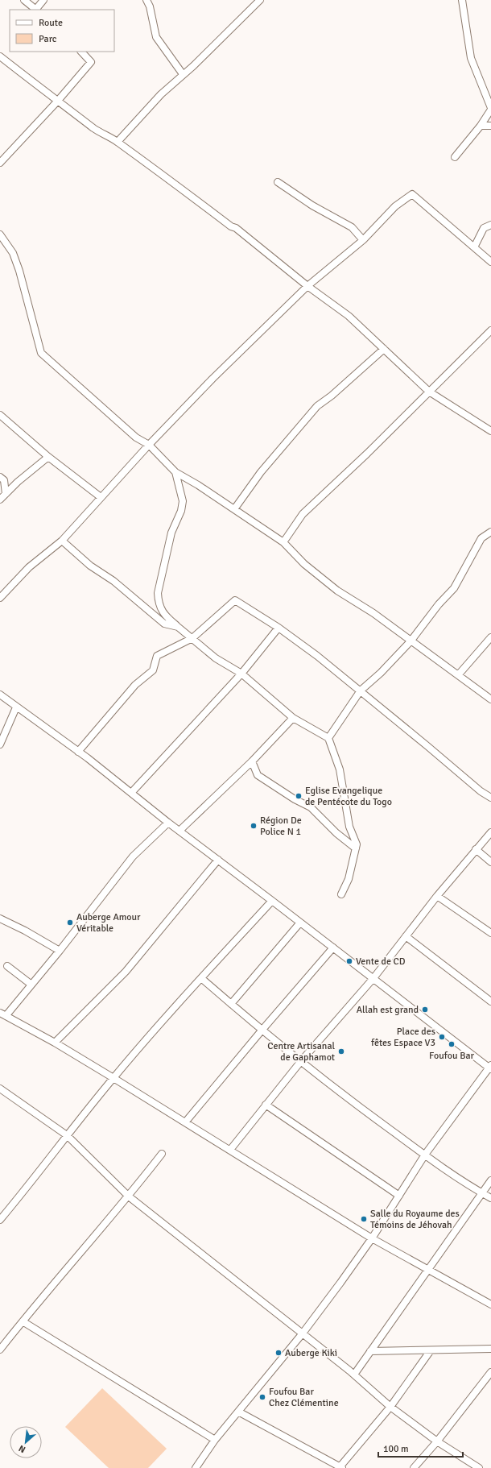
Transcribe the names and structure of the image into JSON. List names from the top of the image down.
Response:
{
  "places": [
    "Eglise Evangelique de Pentécote du Togo",
    "Région De Police N 1",
    "Auberge Amour Véritable",
    "Vente de CD",
    "Allah est grand",
    "Place des fêtes Espace V3",
    "Foufou Bar",
    "Centre Artisanal de Gaphamot",
    "Salle du Royaume des Témoins de Jéhovah",
    "Auberge Kiki",
    "Foufou Bar Chez Clémentine"
  ],
  "legend": ["Route", "Parc"],
  "scale_bar": "100 m",
  "north": "bottom left"
}
